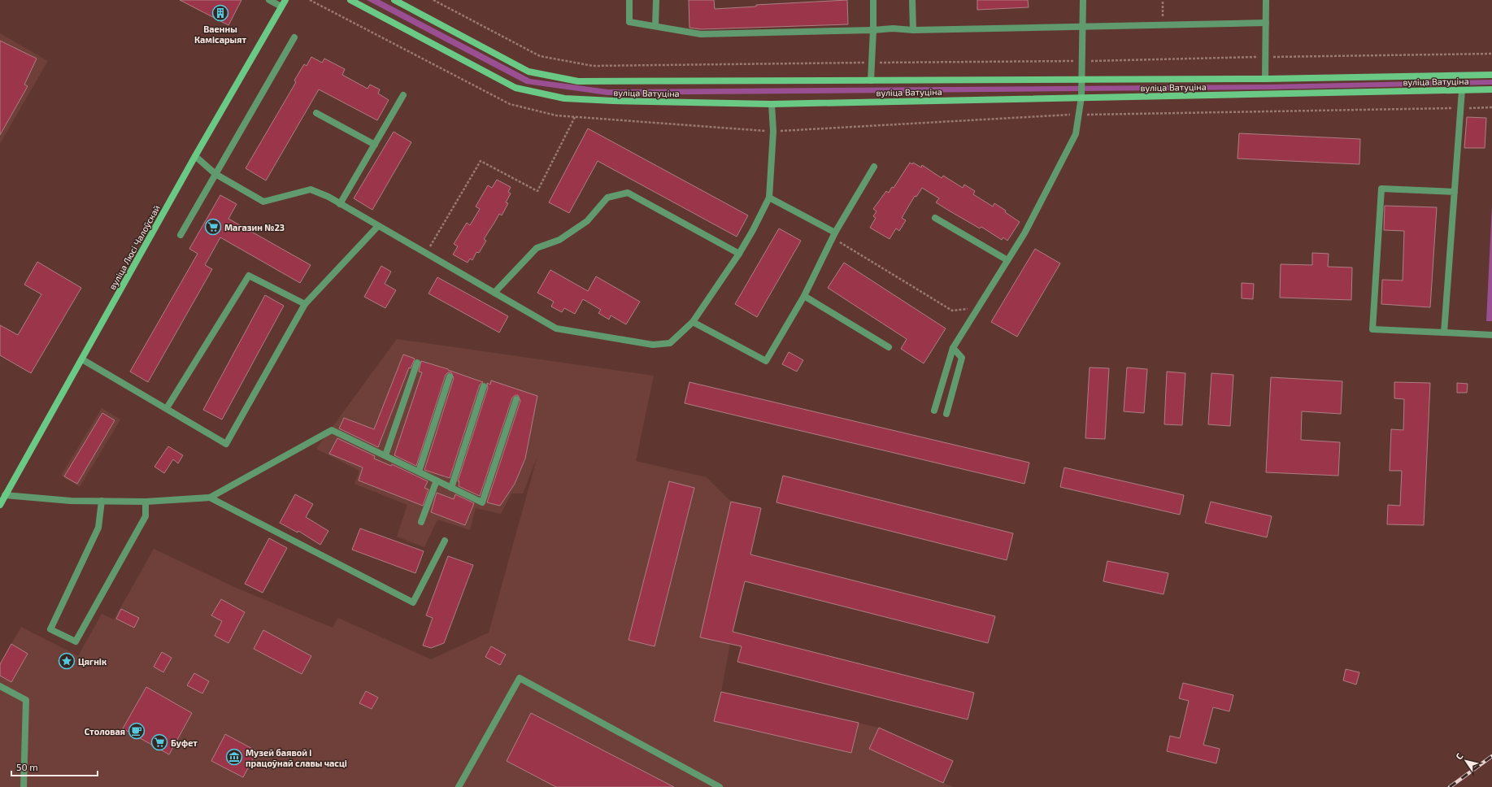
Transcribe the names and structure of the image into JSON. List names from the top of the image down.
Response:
{
  "streets": {
    "street": ["вуліца Ватуціна", "вуліца Люсі Чалоўскай"]
  },
  "places": {
    "building": ["Ваенны Камісарыят"],
    "supermarket": ["Магазин №23", "Буфет"],
    "place": ["Цягнік"],
    "cafe": ["Столовая"],
    "museum": ["Музей баявой і працоўнай славы часці"]
  },
  "scale_bar": "50 m",
  "north": "top left"
}
